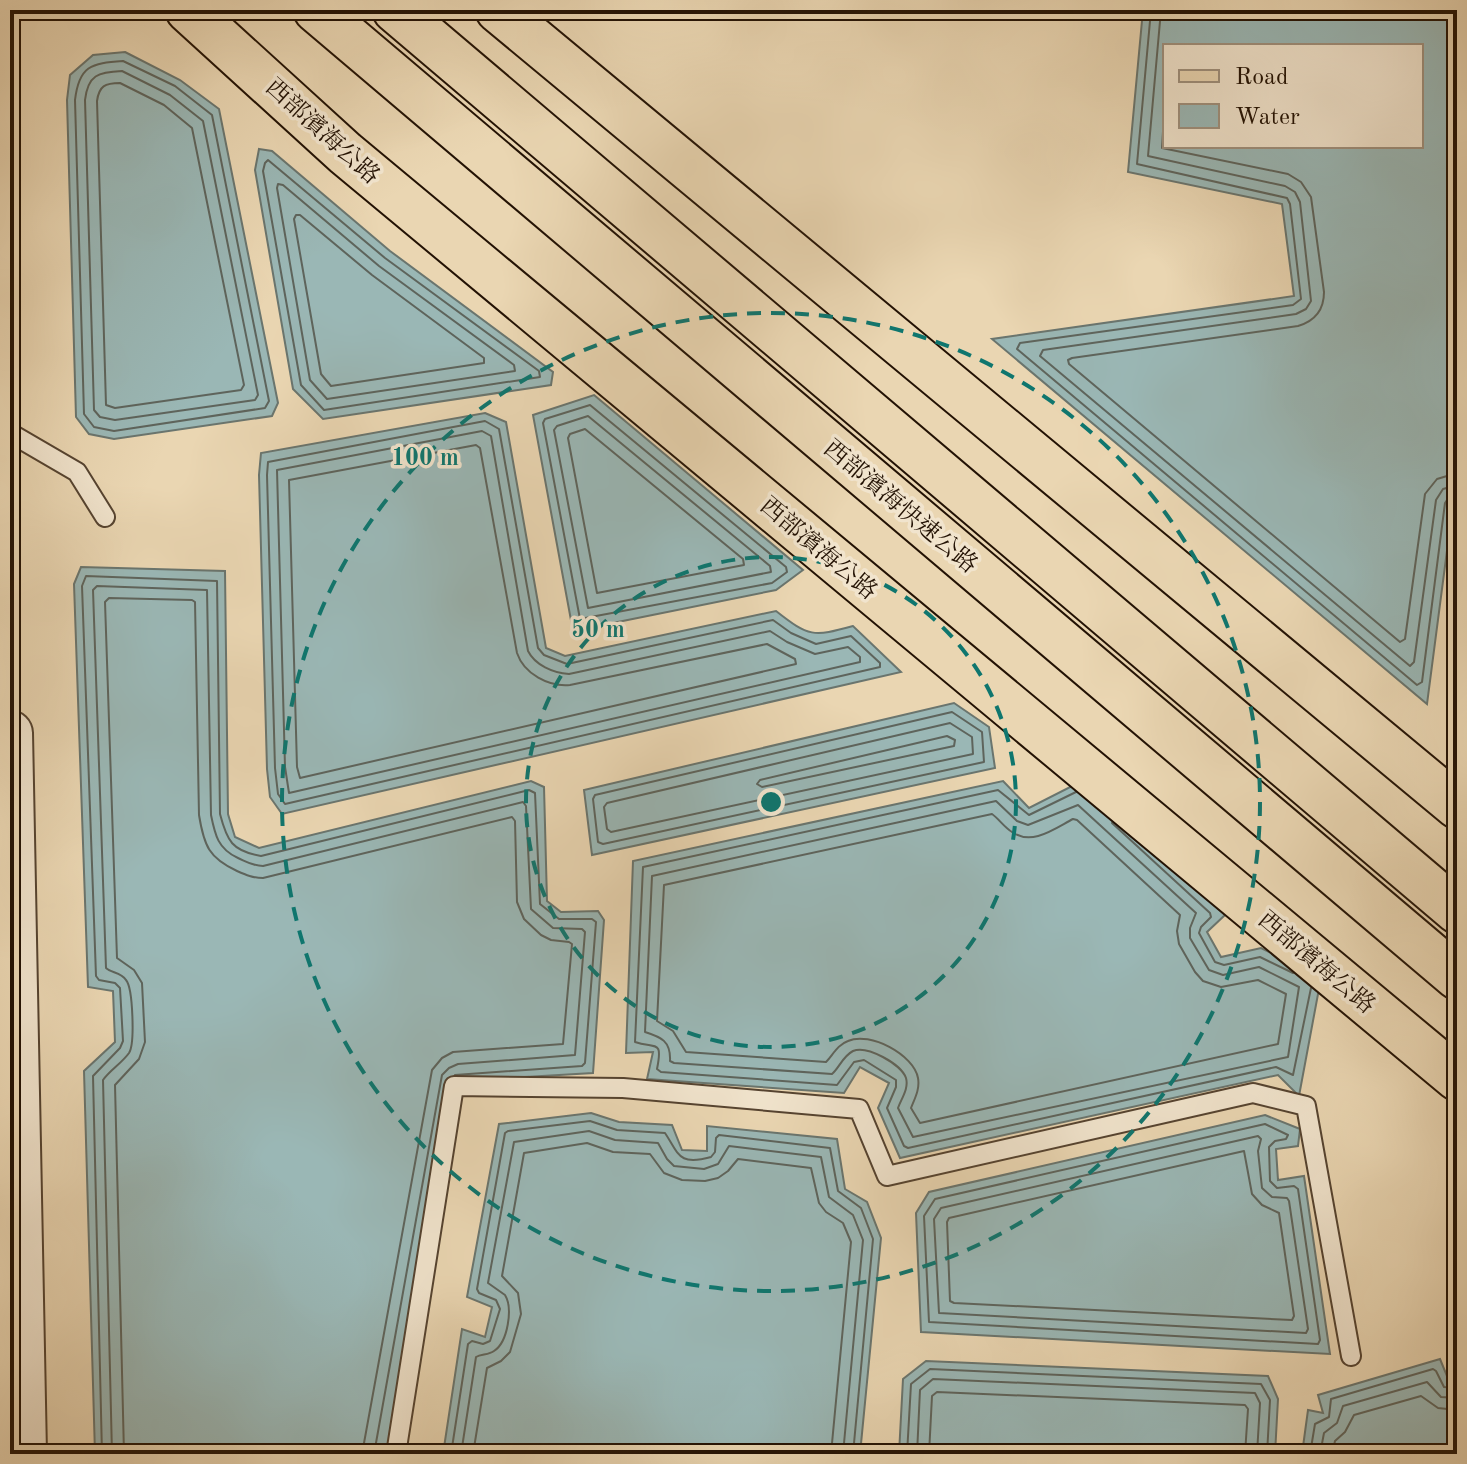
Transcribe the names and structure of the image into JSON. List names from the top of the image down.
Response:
{
  "streets": {
    "main road": ["西部濱海公路", "西部濱海快速公路"]
  },
  "legend": ["Road", "Water"],
  "rings": ["100 m", "50 m"]
}
